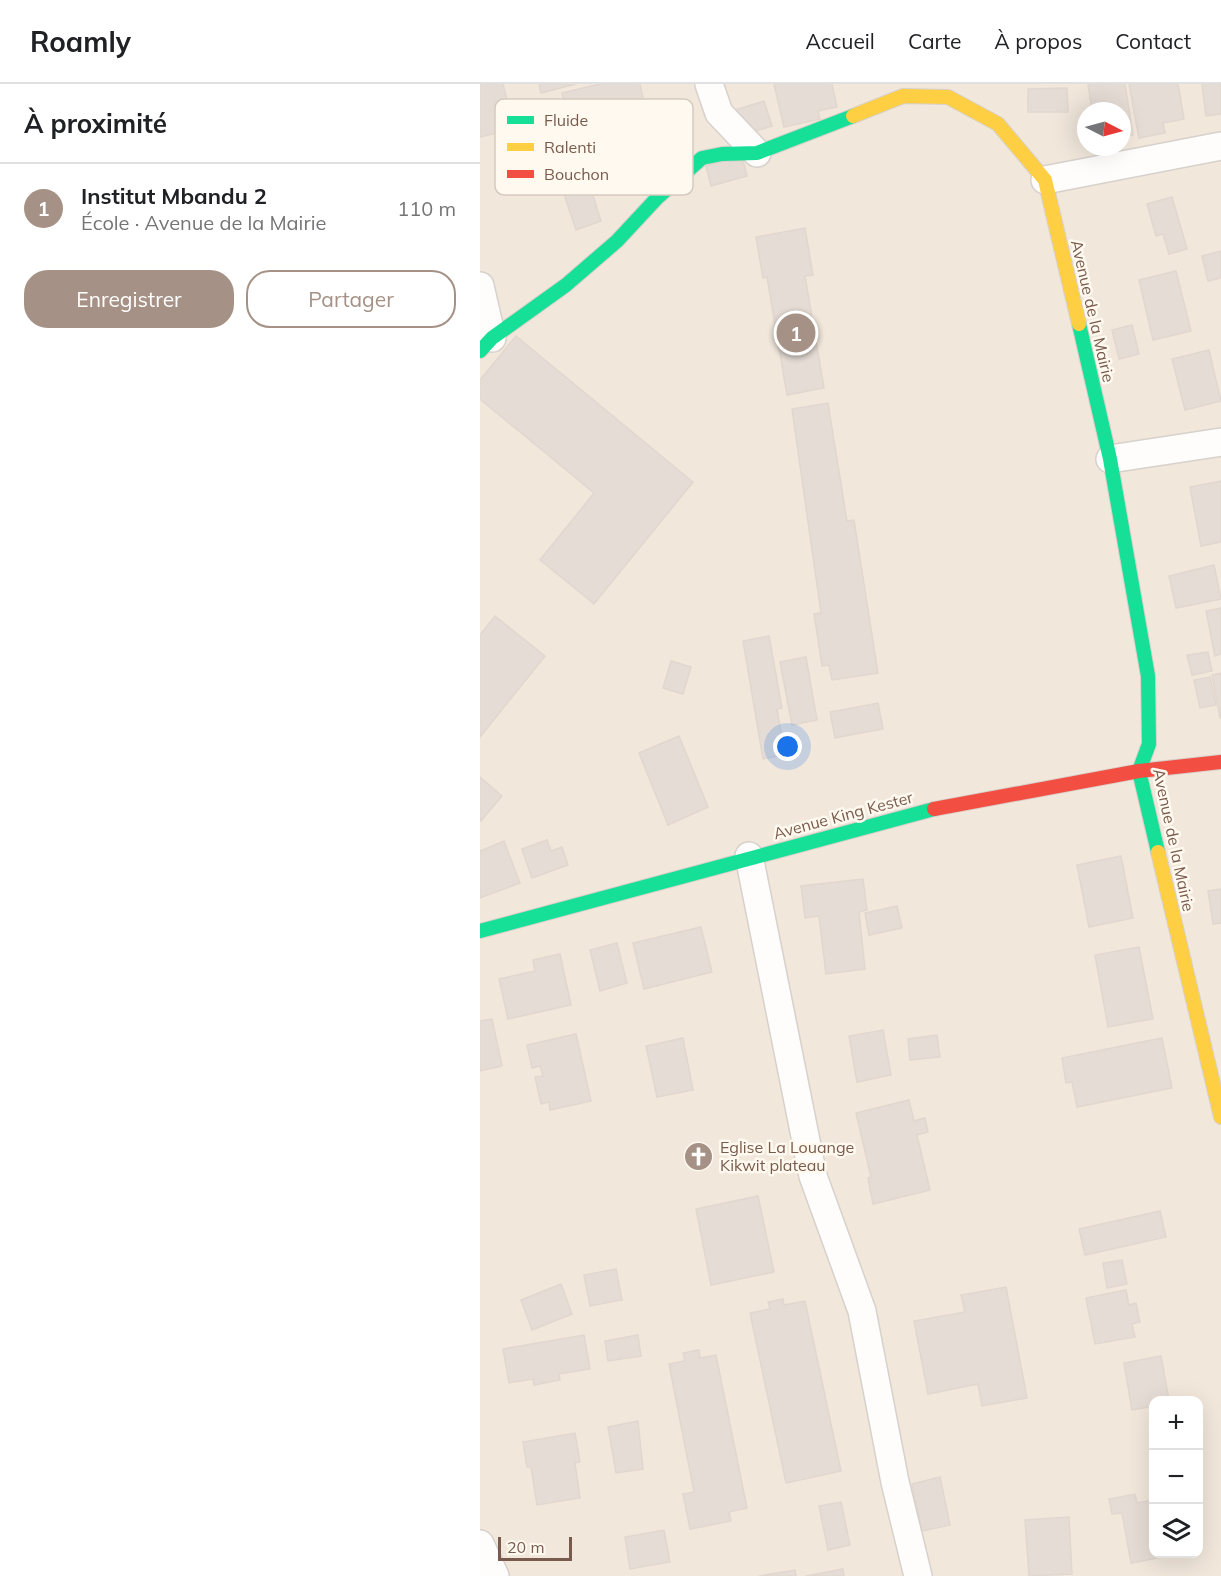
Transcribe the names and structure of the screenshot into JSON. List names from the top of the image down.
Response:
{
  "streets": {
    "street": ["Avenue de la Mairie", "Avenue King Kester"]
  },
  "crossings": [
    ["Avenue de la Mairie", "Avenue King Kester"]
  ],
  "places": {
    "church": ["Eglise La Louange Kikwit plateau"]
  },
  "legend": ["Fluide", "Ralenti", "Bouchon"],
  "scale_bar": "20 m",
  "north": "right",
  "page": {
    "header": "Roamly",
    "nav": [
      "Accueil",
      "Carte",
      "À propos",
      "Contact"
    ],
    "heading": "À proximité",
    "list": [
      {
        "mark": "1",
        "name": "Institut Mbandu 2",
        "note": "École · Avenue de la Mairie",
        "value": "110 m"
      }
    ],
    "buttons": ["Enregistrer", "Partager"],
    "pins": "1",
    "map_buttons": ["+", "−"],
    "scale": "20 m"
  }
}
